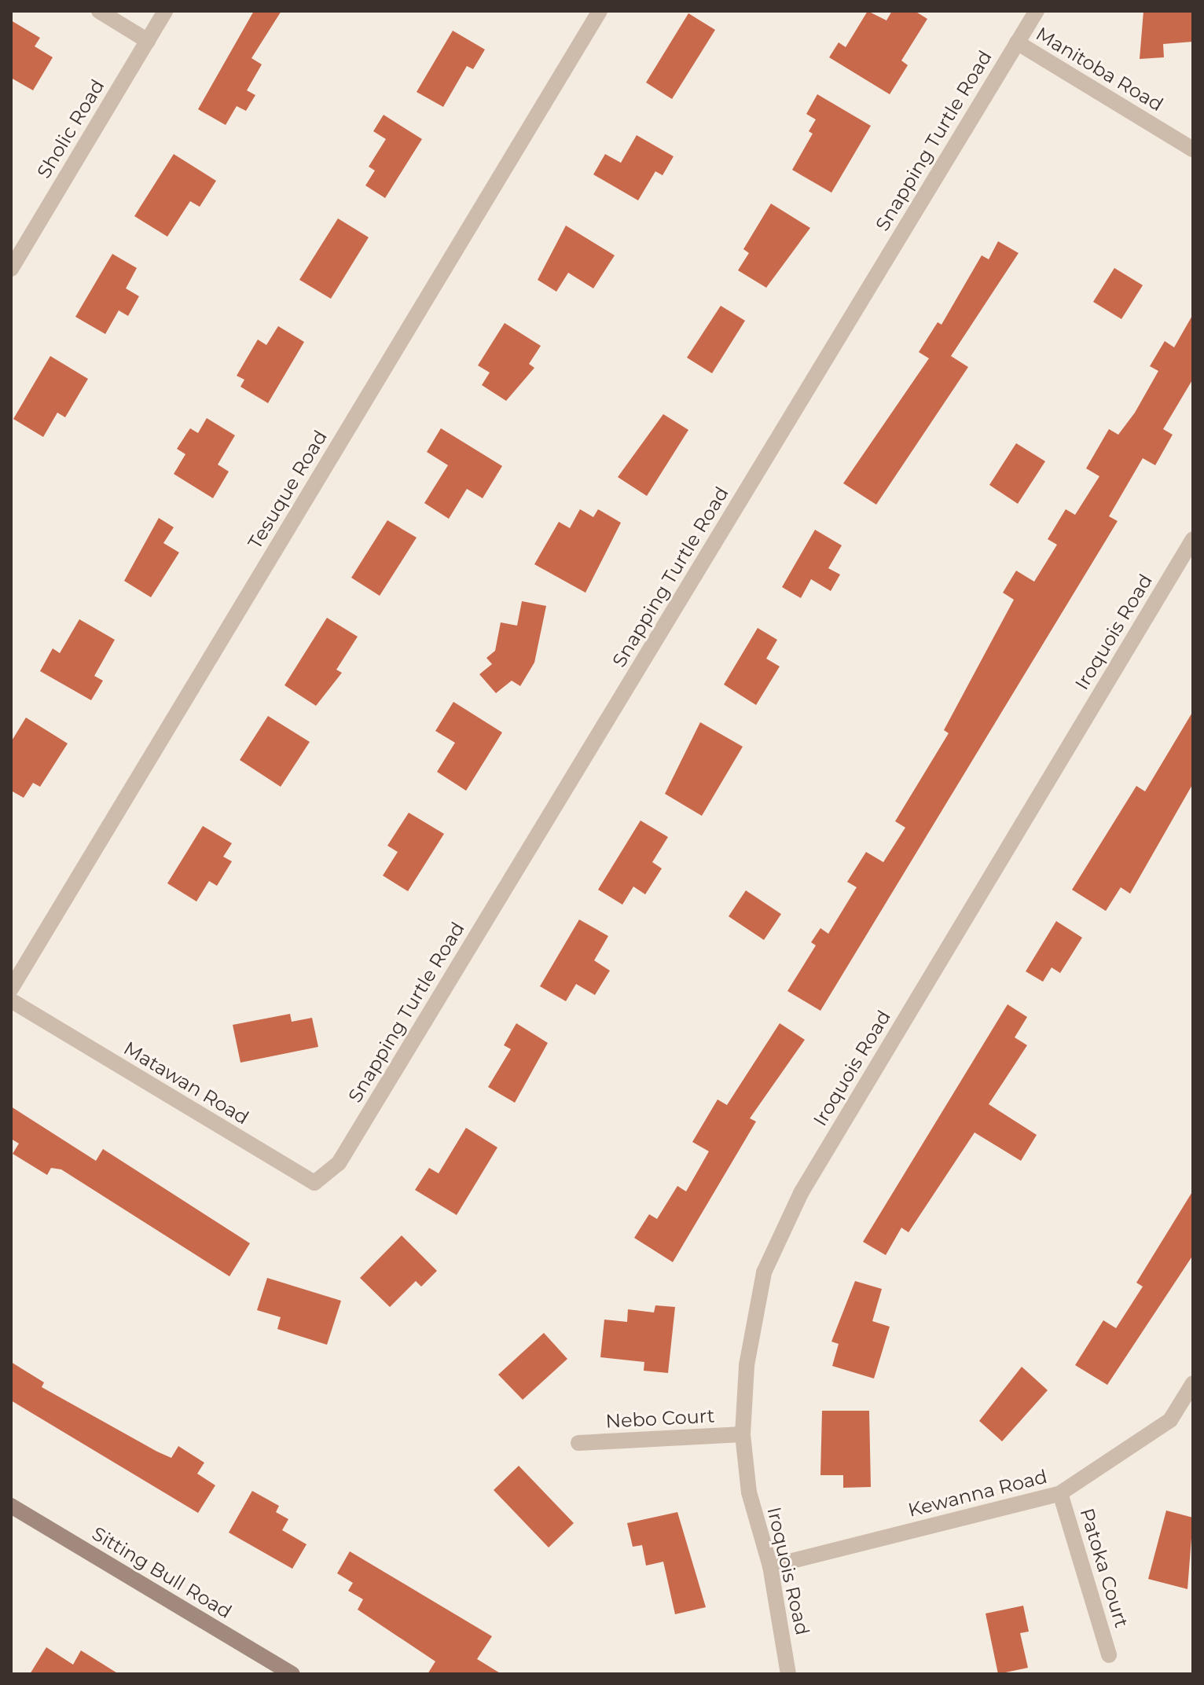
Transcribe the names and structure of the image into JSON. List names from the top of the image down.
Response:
{
  "streets": {
    "street": [
      "Manitoba Road",
      "Sholic Road",
      "Snapping Turtle Road",
      "Tesuque Road",
      "Iroquois Road",
      "Matawan Road",
      "Nebo Court",
      "Kewanna Road",
      "Patoka Court",
      "Sitting Bull Road"
    ]
  },
  "crossings": [
    ["Manitoba Road", "Snapping Turtle Road"],
    ["Snapping Turtle Road", "Matawan Road"],
    ["Iroquois Road", "Nebo Court"],
    ["Iroquois Road", "Kewanna Road"],
    ["Kewanna Road", "Patoka Court"]
  ]
}
